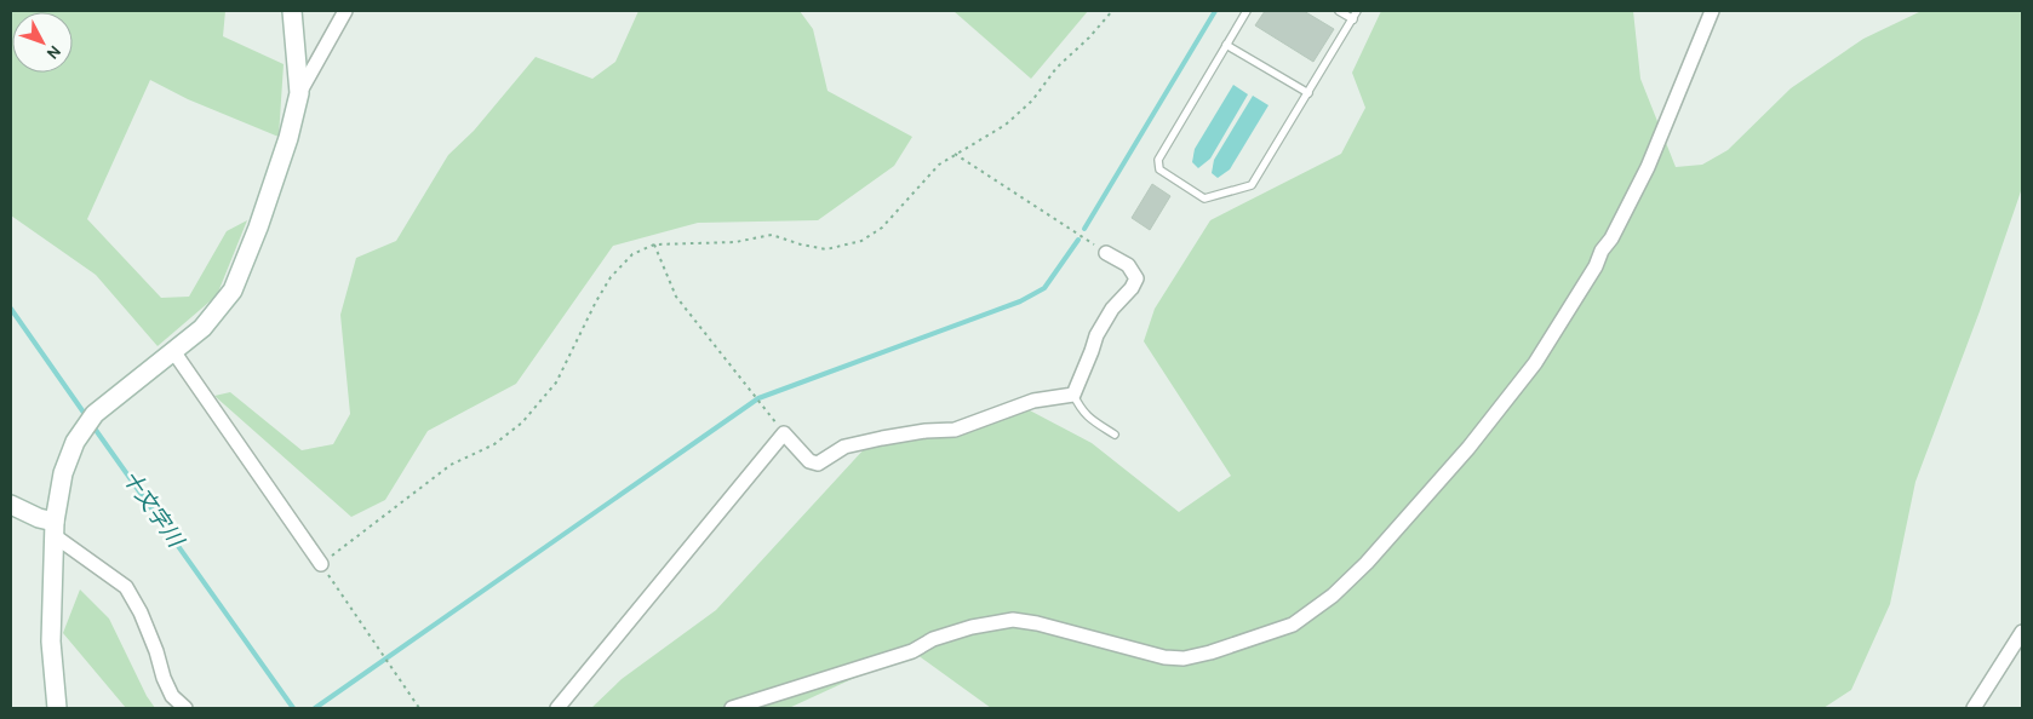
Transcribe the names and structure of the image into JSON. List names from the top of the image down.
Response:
{
  "water": ["十文字川"],
  "north": "bottom right"
}
